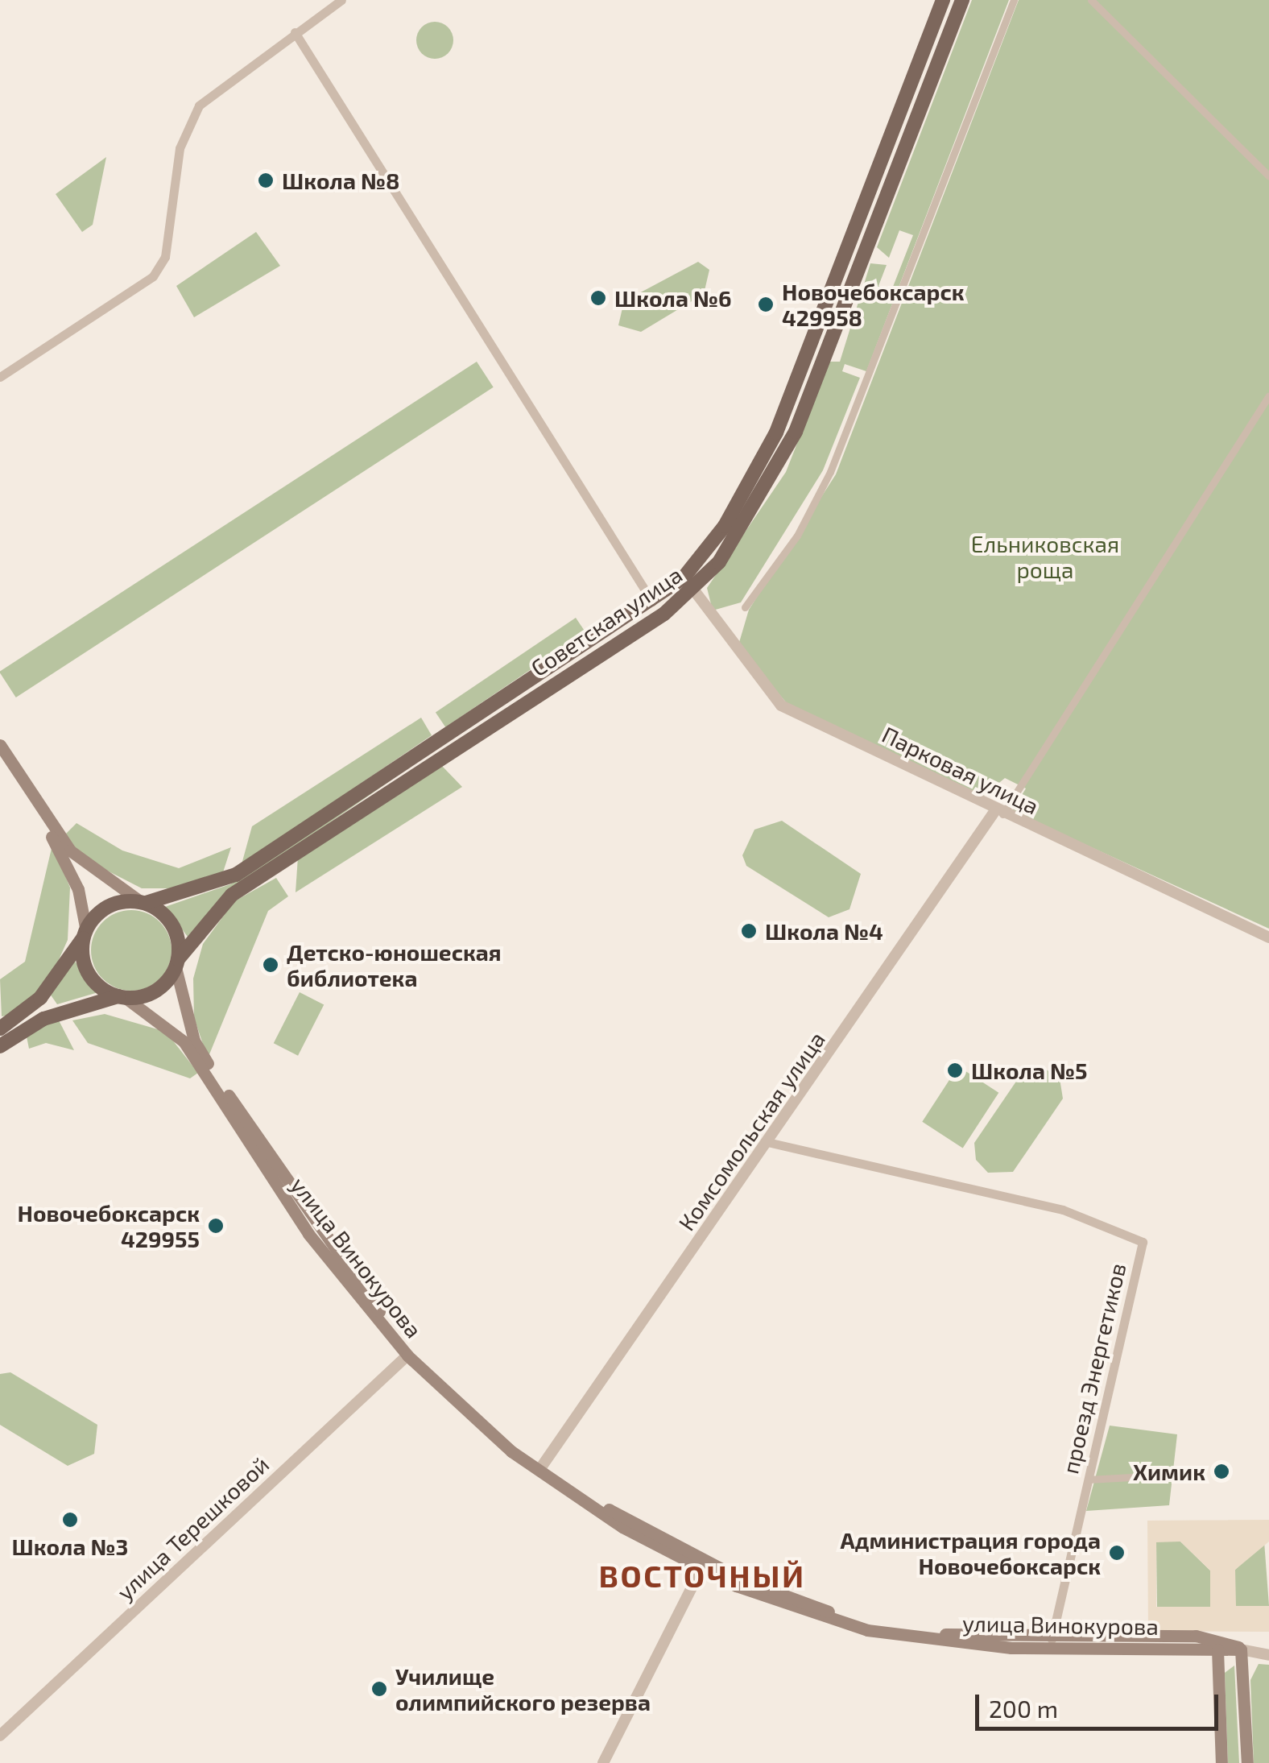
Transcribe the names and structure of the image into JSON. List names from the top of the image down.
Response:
{
  "streets": {
    "main road": ["Советская улица", "Парковая улица", "улица Винокурова"],
    "street": ["Комсомольская улица", "проезд Энергетиков", "улица Терешковой"]
  },
  "crossings": [
    ["Советская улица", "Парковая улица"],
    ["Советская улица", "улица Винокурова"],
    ["Парковая улица", "Комсомольская улица"],
    ["Комсомольская улица", "улица Винокурова"],
    ["Комсомольская улица", "проезд Энергетиков"],
    ["улица Винокурова", "проезд Энергетиков"],
    ["улица Винокурова", "улица Терешковой"]
  ],
  "districts": ["ВОСТОЧНЫЙ"],
  "parks": ["Ельниковская роща"],
  "places": [
    "Школа №8",
    "Школа №6",
    "Новочебоксарск 429958",
    "Школа №4",
    "Детско-юношеская библиотека",
    "Школа №5",
    "Новочебоксарск 429955",
    "Химик",
    "Школа №3",
    "Администрация города Новочебоксарск",
    "Училище олимпийского резерва"
  ],
  "scale_bar": "200 m"
}
